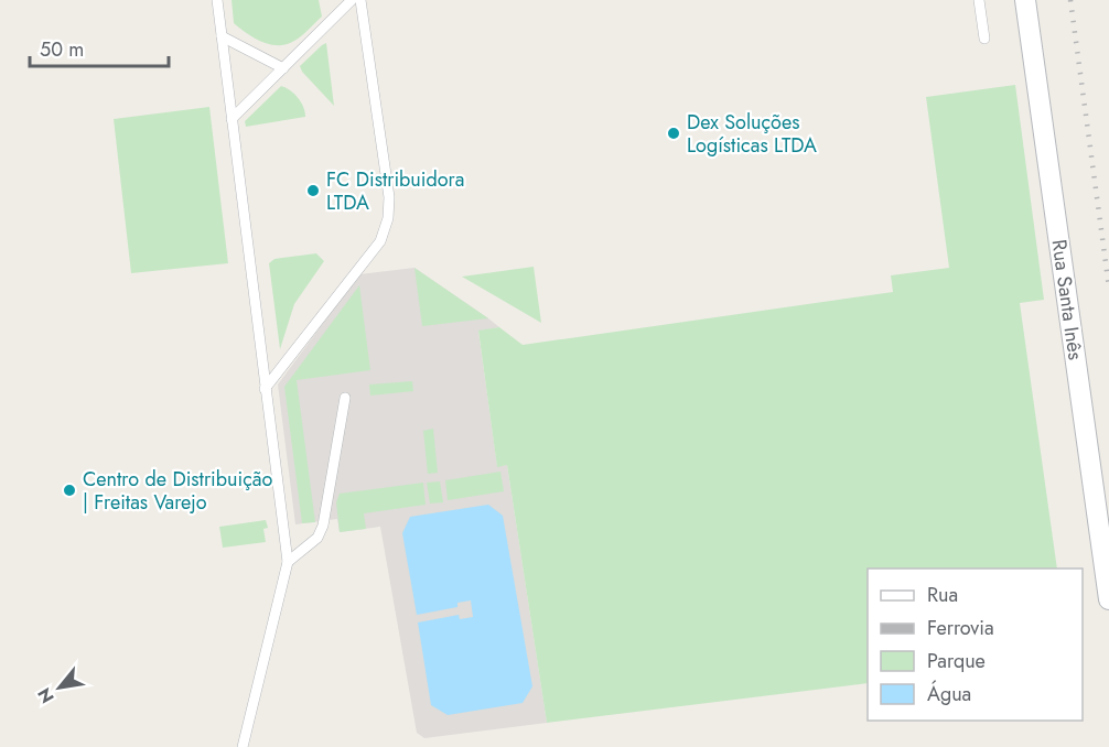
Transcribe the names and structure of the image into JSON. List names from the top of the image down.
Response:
{
  "streets": {
    "street": ["Rua Santa Inês"]
  },
  "places": ["Dex Soluções Logísticas LTDA", "FC Distribuidora LTDA", "Centro de Distribuição | Freitas Varejo"],
  "legend": [
    "Rua",
    "Ferrovia",
    "Parque",
    "Água"
  ],
  "scale_bar": "50 m",
  "north": "bottom left"
}
